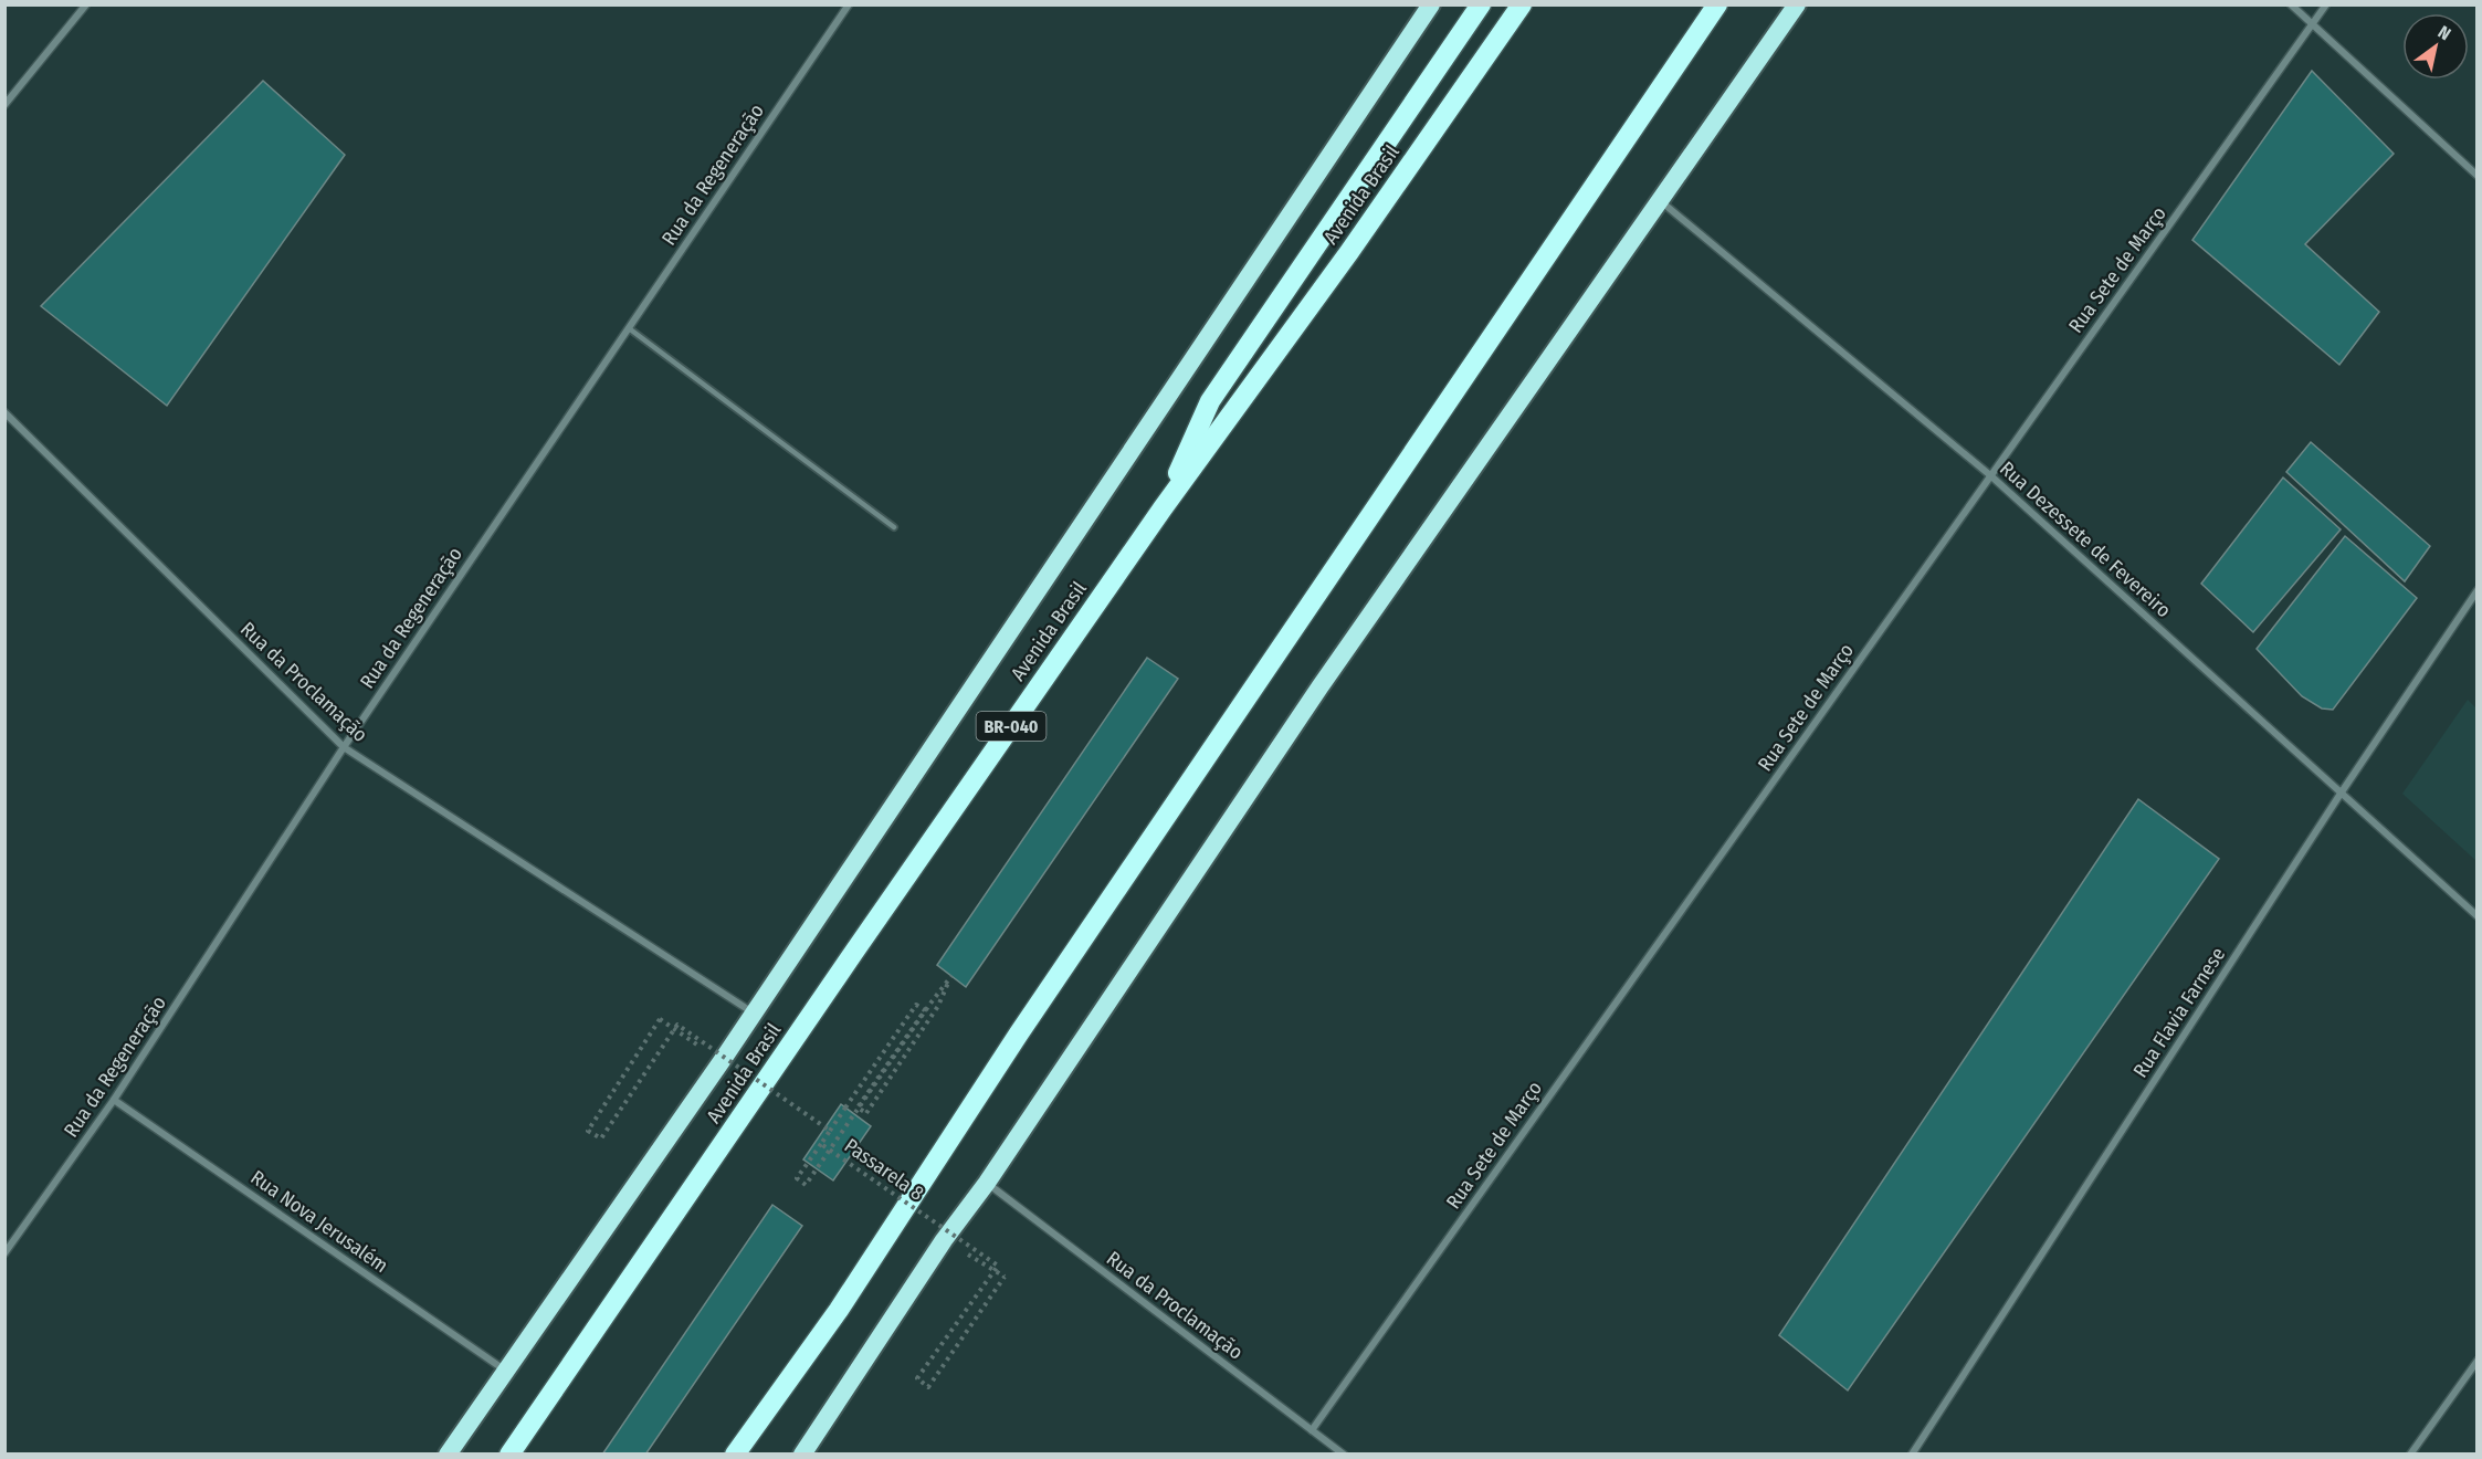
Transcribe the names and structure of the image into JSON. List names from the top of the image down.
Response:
{
  "streets": {
    "highway": ["Avenida Brasil", "BR-040"],
    "street": [
      "Rua da Regeneração",
      "Rua Sete de Março",
      "Rua Dezessete de Fevereiro",
      "Rua da Proclamação",
      "Rua Flavia Farnese",
      "Rua Nova Jerusalém"
    ],
    "path": ["Passarela 8"]
  },
  "crossings": [
    ["Rua da Regeneração", "Rua da Proclamação"],
    ["Rua da Regeneração", "Rua Nova Jerusalém"],
    ["Avenida Brasil", "Rua da Proclamação"],
    ["Avenida Brasil", "Passarela 8"],
    ["Avenida Brasil", "Rua Nova Jerusalém"],
    ["Rua Sete de Março", "Rua Dezessete de Fevereiro"],
    ["Rua Sete de Março", "Rua da Proclamação"],
    ["Rua Dezessete de Fevereiro", "Rua Flavia Farnese"]
  ],
  "north": "top right"
}
